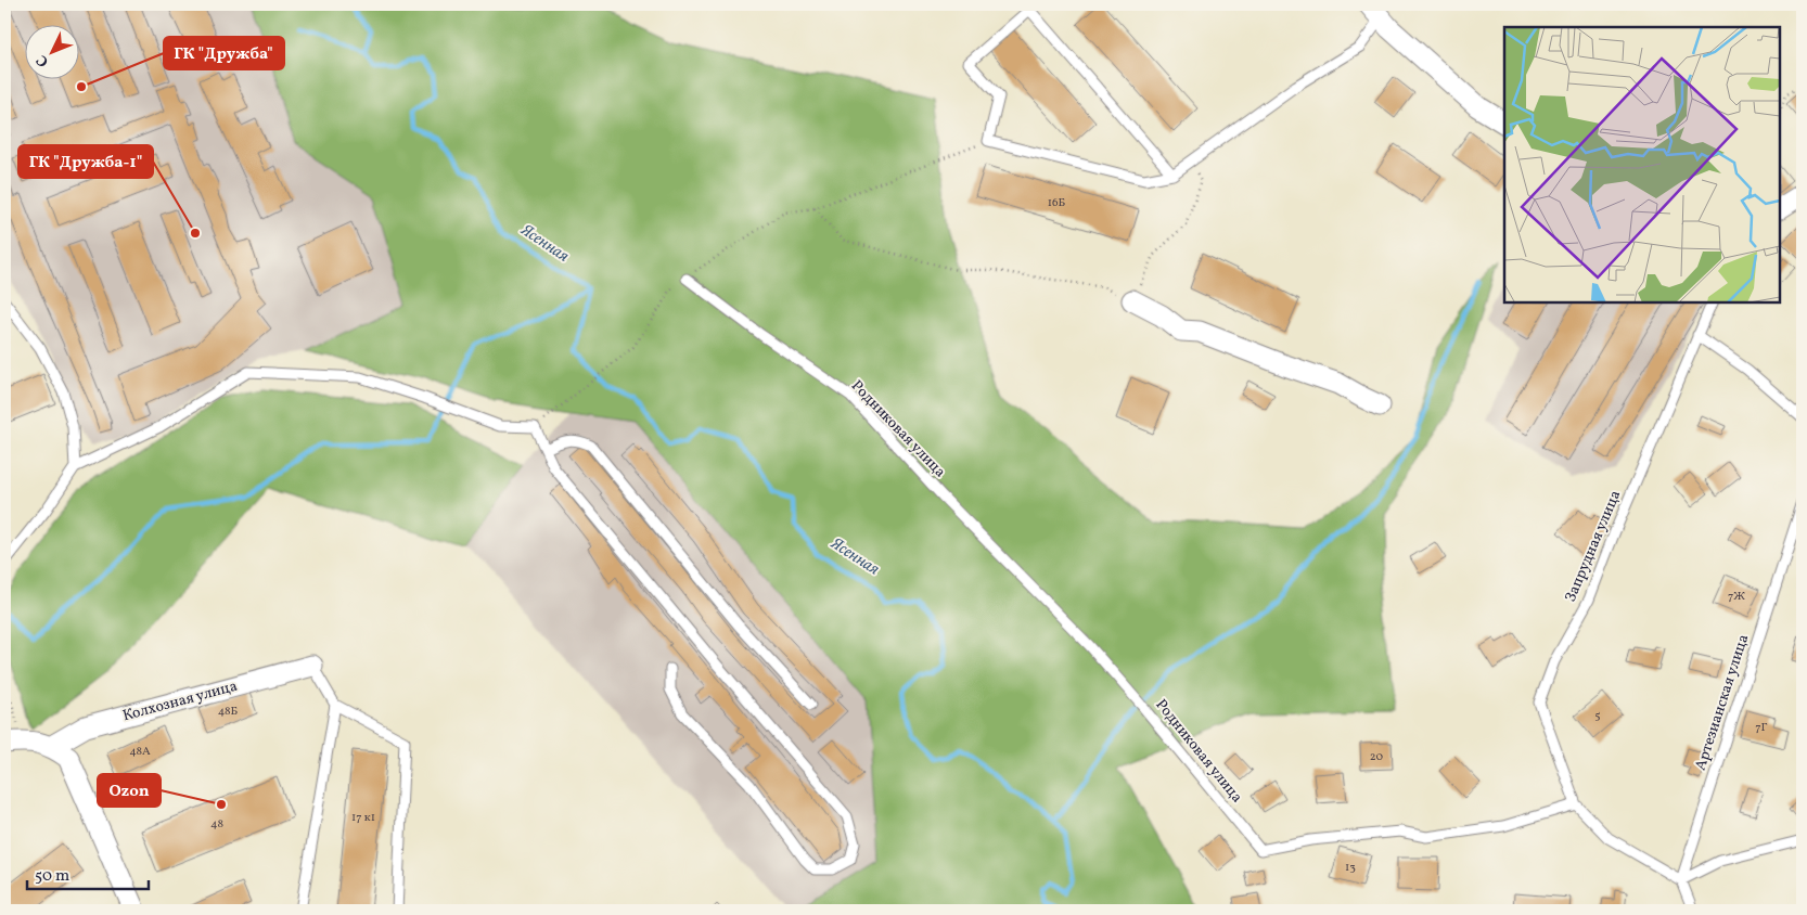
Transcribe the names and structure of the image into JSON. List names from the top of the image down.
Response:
{
  "streets": {
    "street": ["Колхозная улица"],
    "lane": ["Родниковая улица", "Запрудная улица", "Артезианская улица"]
  },
  "crossings": [
    ["Родниковая улица", "Запрудная улица"]
  ],
  "water": ["Ясенная"],
  "places": ["ГК \"Дружба\"", "ГК \"Дружба-1\"", "Ozon"],
  "house_numbers": [
    "16Б",
    "7Ж",
    "48Б",
    "5",
    "7Г",
    "48А",
    "20",
    "17 к1",
    "48",
    "13"
  ],
  "scale_bar": "50 m",
  "north": "bottom left"
}
